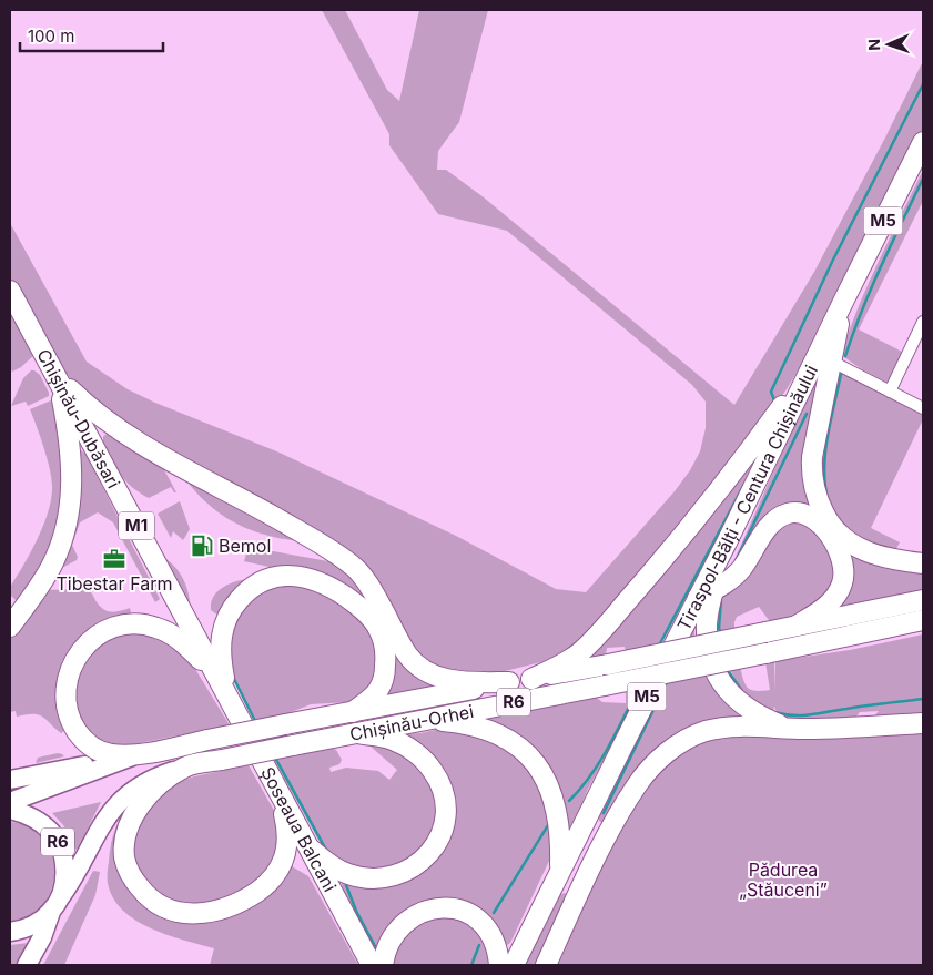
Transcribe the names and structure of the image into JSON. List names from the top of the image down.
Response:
{
  "streets": {
    "highway": [
      "M5",
      "Chișinău-Dubăsari",
      "Tiraspol-Bălți - Centura Chișinăului",
      "M1",
      "R6",
      "Chișinău-Orhei",
      "Șoseaua Balcani"
    ]
  },
  "crossings": [
    ["M5", "Tiraspol-Bălți - Centura Chișinăului"],
    ["Chișinău-Dubăsari", "Șoseaua Balcani"],
    ["R6", "Chișinău-Orhei"]
  ],
  "parks": ["Pădurea „Stăuceni”"],
  "places": {
    "fuel station": ["Bemol"],
    "office": ["Tibestar Farm"]
  },
  "scale_bar": "100 m",
  "north": "left"
}
